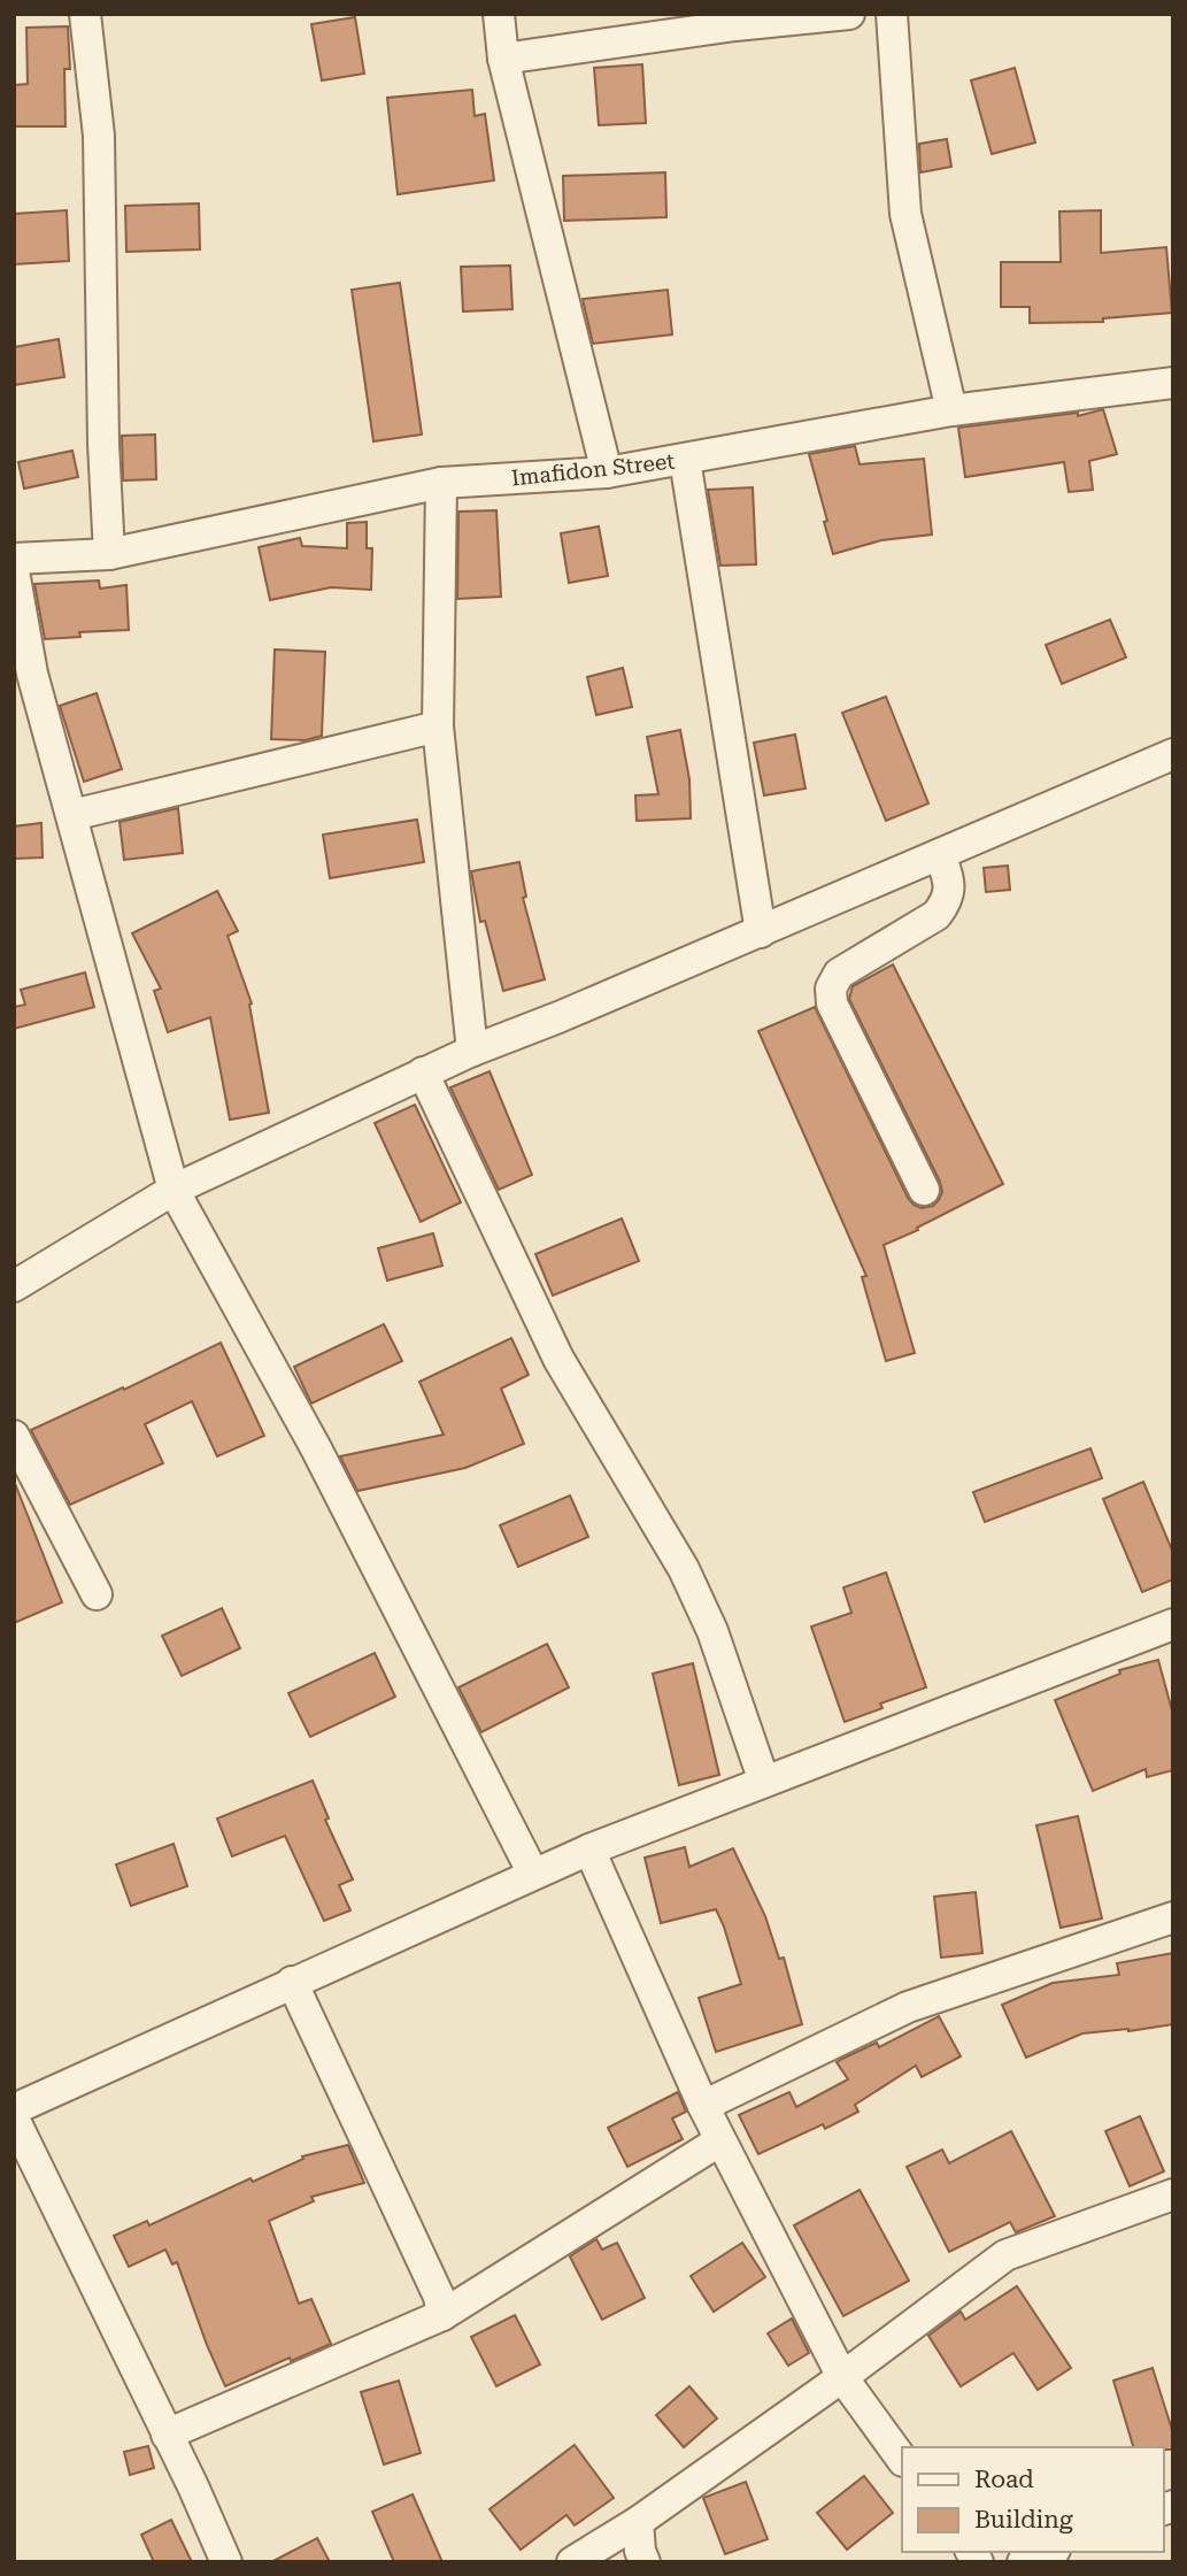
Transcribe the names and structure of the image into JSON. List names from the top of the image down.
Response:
{
  "streets": {
    "street": ["Imafidon Street"]
  },
  "legend": ["Road", "Building"]
}
